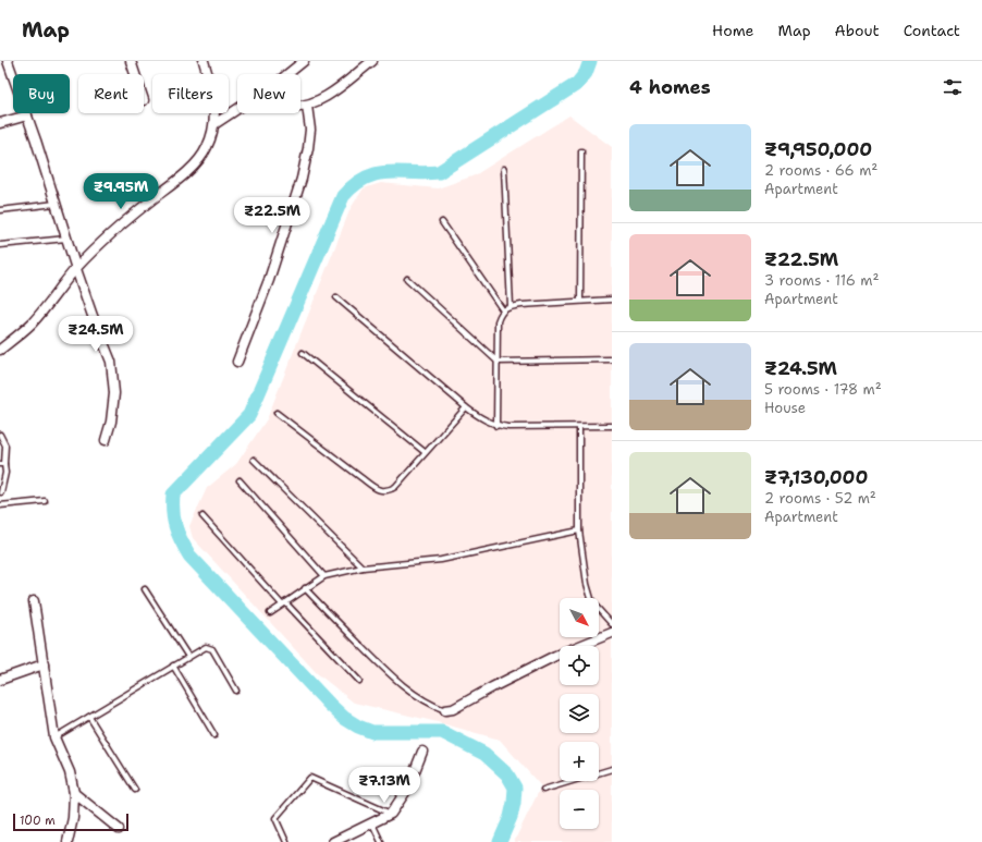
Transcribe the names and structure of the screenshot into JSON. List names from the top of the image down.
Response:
{
  "scale_bar": "100 m",
  "north": "bottom right",
  "page": {
    "header": "Map",
    "nav": [
      "Home",
      "Map",
      "About",
      "Contact"
    ],
    "heading": "4 homes",
    "chip": [
      "Buy",
      "Rent",
      "Filters",
      "New"
    ],
    "list": [
      {
        "name": "₹9,950,000",
        "note": "2 rooms · 66 m² · Apartment"
      },
      {
        "name": "₹22.5M",
        "note": "3 rooms · 116 m² · Apartment"
      },
      {
        "name": "₹24.5M",
        "note": "5 rooms · 178 m² · House"
      },
      {
        "name": "₹7,130,000",
        "note": "2 rooms · 52 m² · Apartment"
      }
    ],
    "price": [
      "₹9.95M",
      "₹22.5M",
      "₹24.5M",
      "₹7.13M"
    ],
    "map_buttons": ["+", "−"],
    "scale": "100 m"
  }
}
